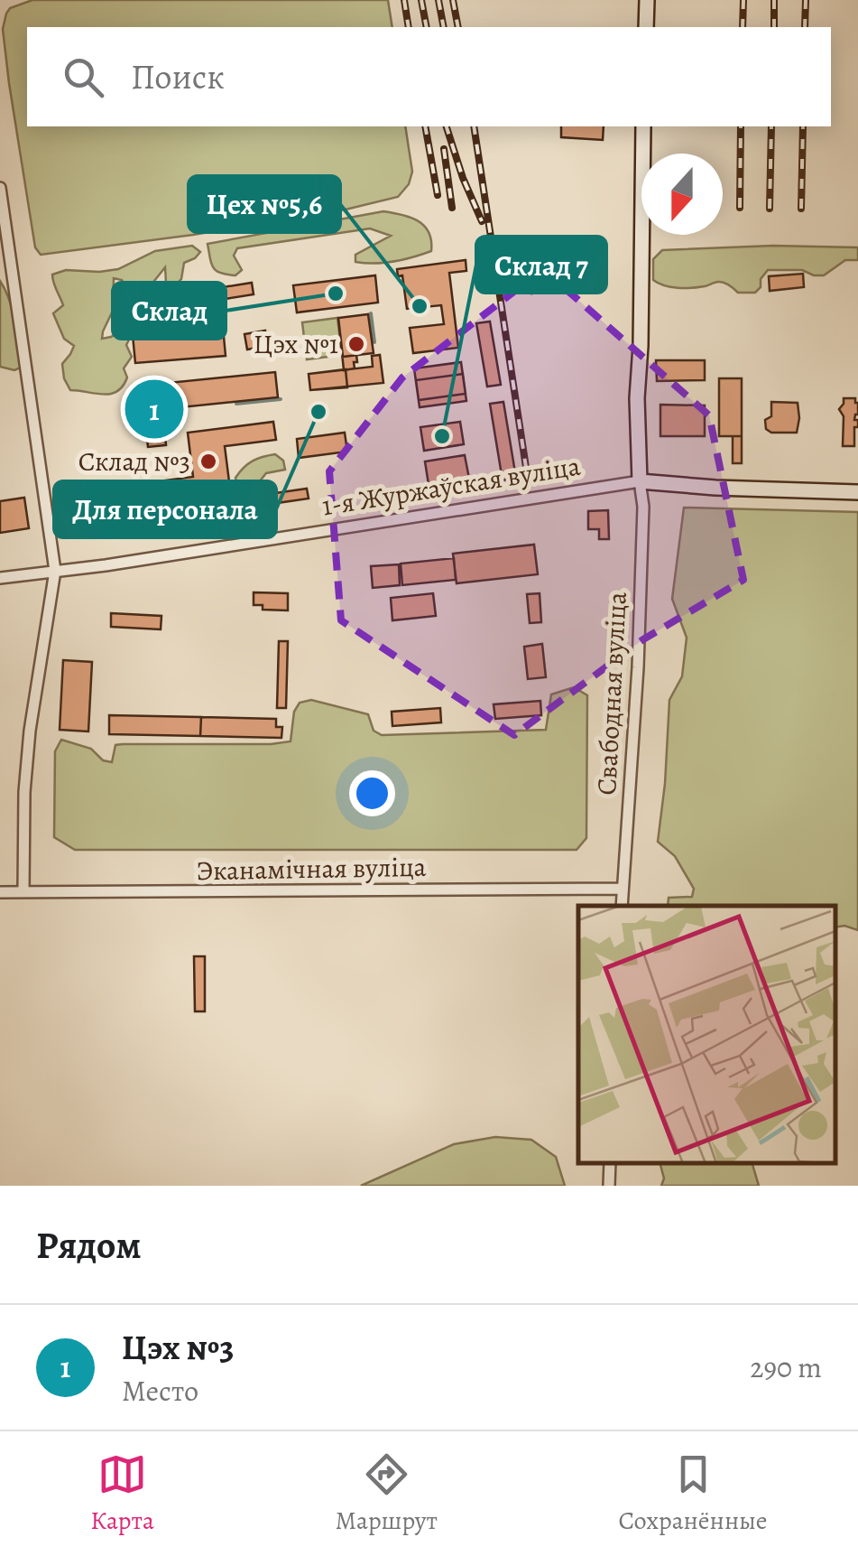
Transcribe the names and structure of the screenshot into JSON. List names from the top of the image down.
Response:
{
  "streets": {
    "street": ["1-я Журжаўская вуліца", "Свабодная вуліца", "Эканамічная вуліца"]
  },
  "crossings": [
    ["1-я Журжаўская вуліца", "Свабодная вуліца"],
    ["Свабодная вуліца", "Эканамічная вуліца"]
  ],
  "places": [
    "Склад",
    "Цех №5,6",
    "Цэх №1",
    "Для персонала",
    "Склад 7",
    "Склад №3"
  ],
  "north": "bottom",
  "page": {
    "search": "Поиск",
    "pins": "1",
    "heading": "Рядом",
    "list": [
      {
        "mark": "1",
        "name": "Цэх №3",
        "note": "Место",
        "value": "290 m"
      }
    ],
    "nav": ["Карта", "Маршрут", "Сохранённые"]
  }
}
